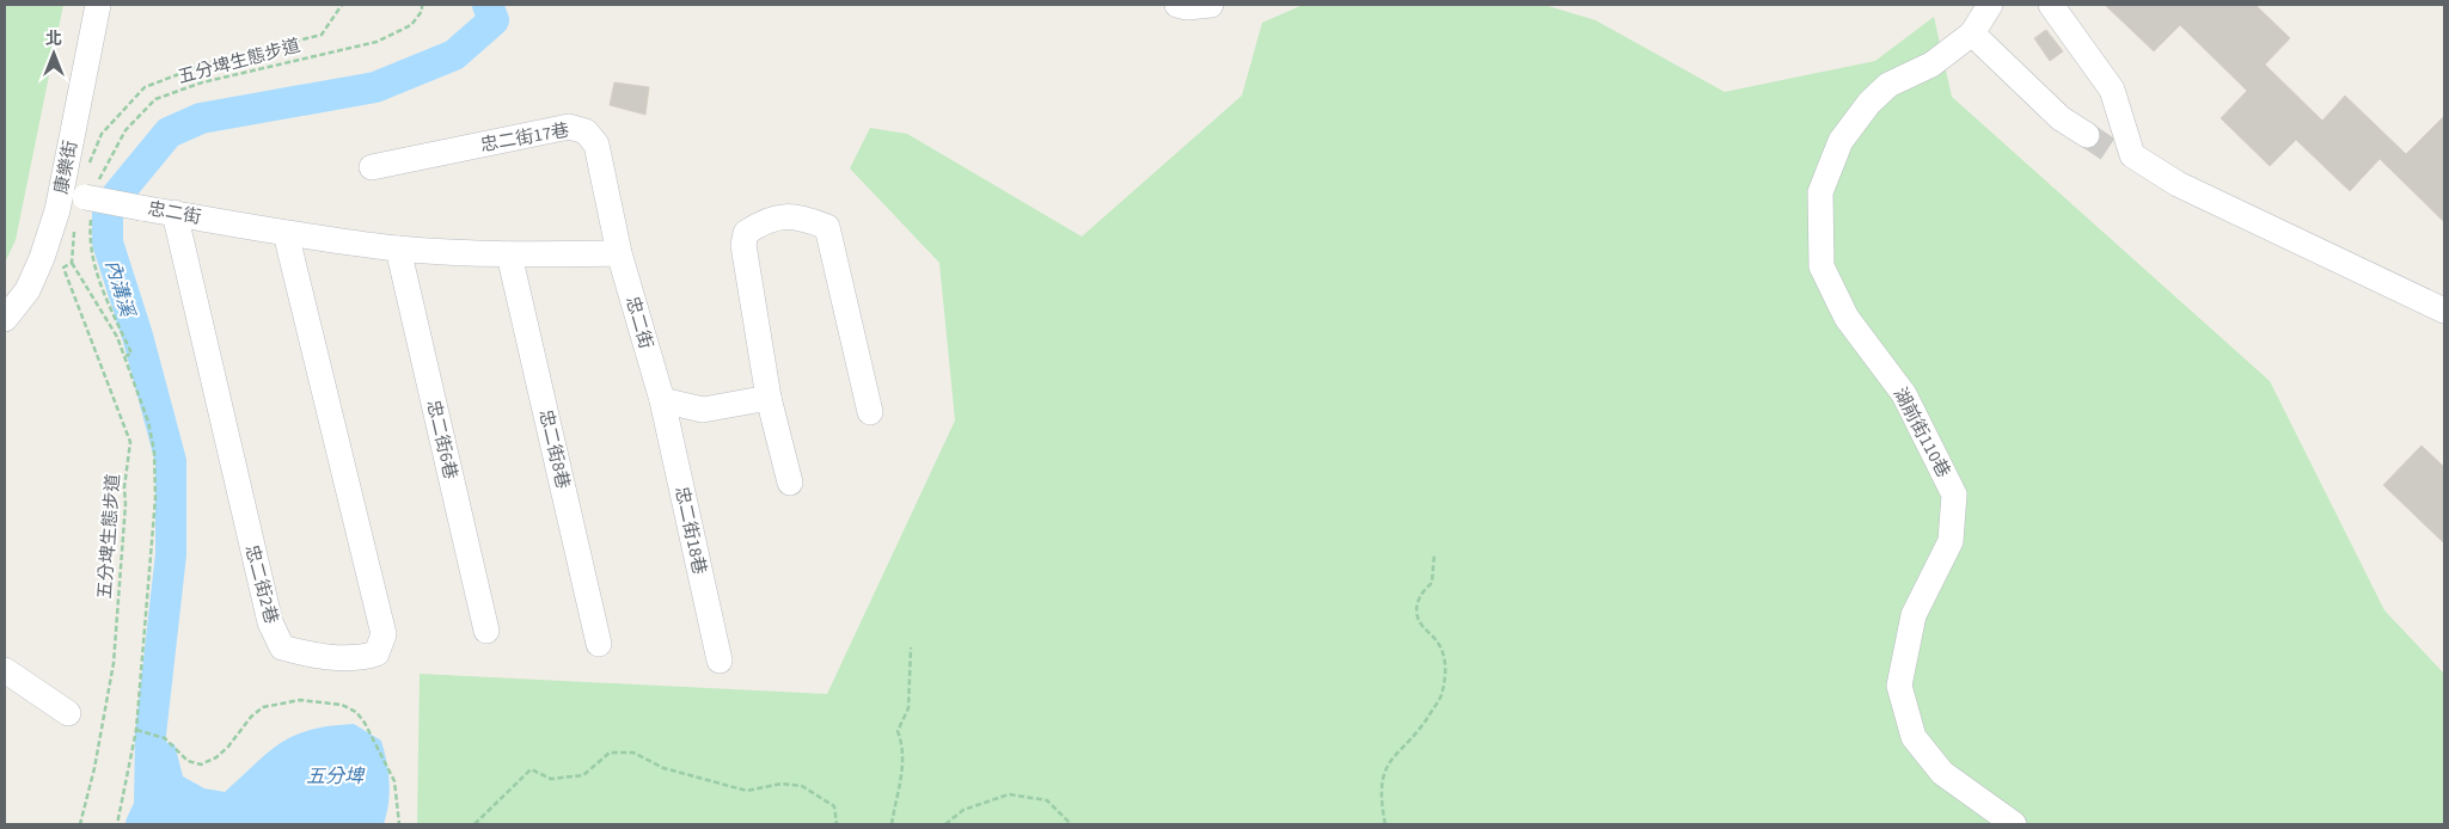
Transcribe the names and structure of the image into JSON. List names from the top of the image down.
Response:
{
  "streets": {
    "street": [
      "忠二街17巷",
      "康樂街",
      "忠二街",
      "湖前街110巷",
      "忠二街6巷",
      "忠二街8巷",
      "忠二街18巷",
      "忠二街2巷"
    ],
    "path": ["五分埤生態步道"]
  },
  "crossings": [
    ["五分埤生態步道", "康樂街"],
    ["五分埤生態步道", "忠二街"],
    ["忠二街17巷", "忠二街"],
    ["康樂街", "忠二街"],
    ["忠二街", "忠二街6巷"],
    ["忠二街", "忠二街8巷"],
    ["忠二街", "忠二街18巷"],
    ["忠二街", "忠二街2巷"]
  ],
  "water": ["內溝溪", "五分埤"],
  "north": "top"
}
